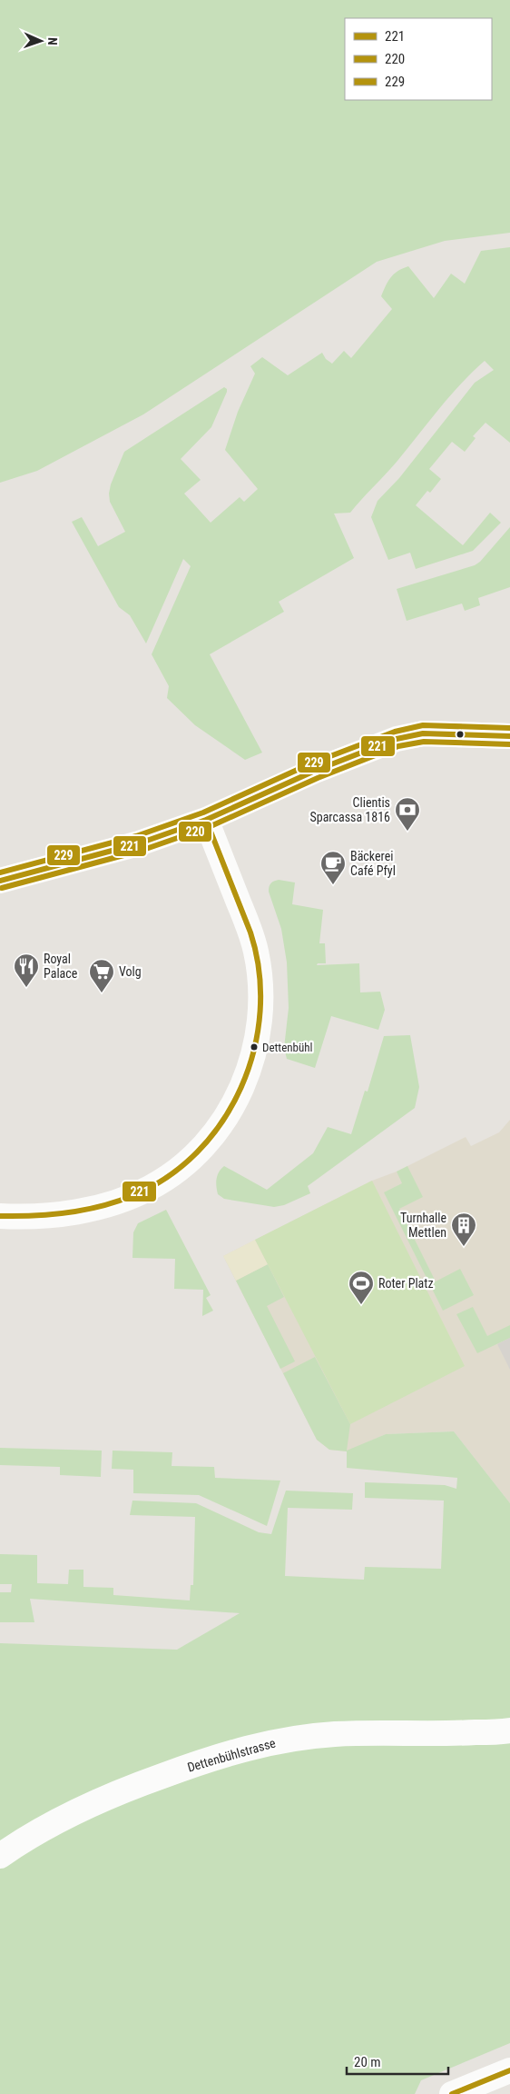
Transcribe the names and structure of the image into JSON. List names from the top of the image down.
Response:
{
  "streets": {
    "street": ["Dettenbühlstrasse"]
  },
  "places": {
    "bank": ["Clientis Sparcassa 1816"],
    "cafe": ["Bäckerei Café Pfyl"],
    "restaurant": ["Royal Palace"],
    "supermarket": ["Volg"],
    "other": ["Dettenbühl"],
    "building": ["Turnhalle Mettlen"],
    "sports": ["Roter Platz"]
  },
  "lines": ["transit line 229", "transit line 221", "transit line 220"],
  "legend": ["221", "220", "229"],
  "scale_bar": "20 m",
  "north": "right"
}
